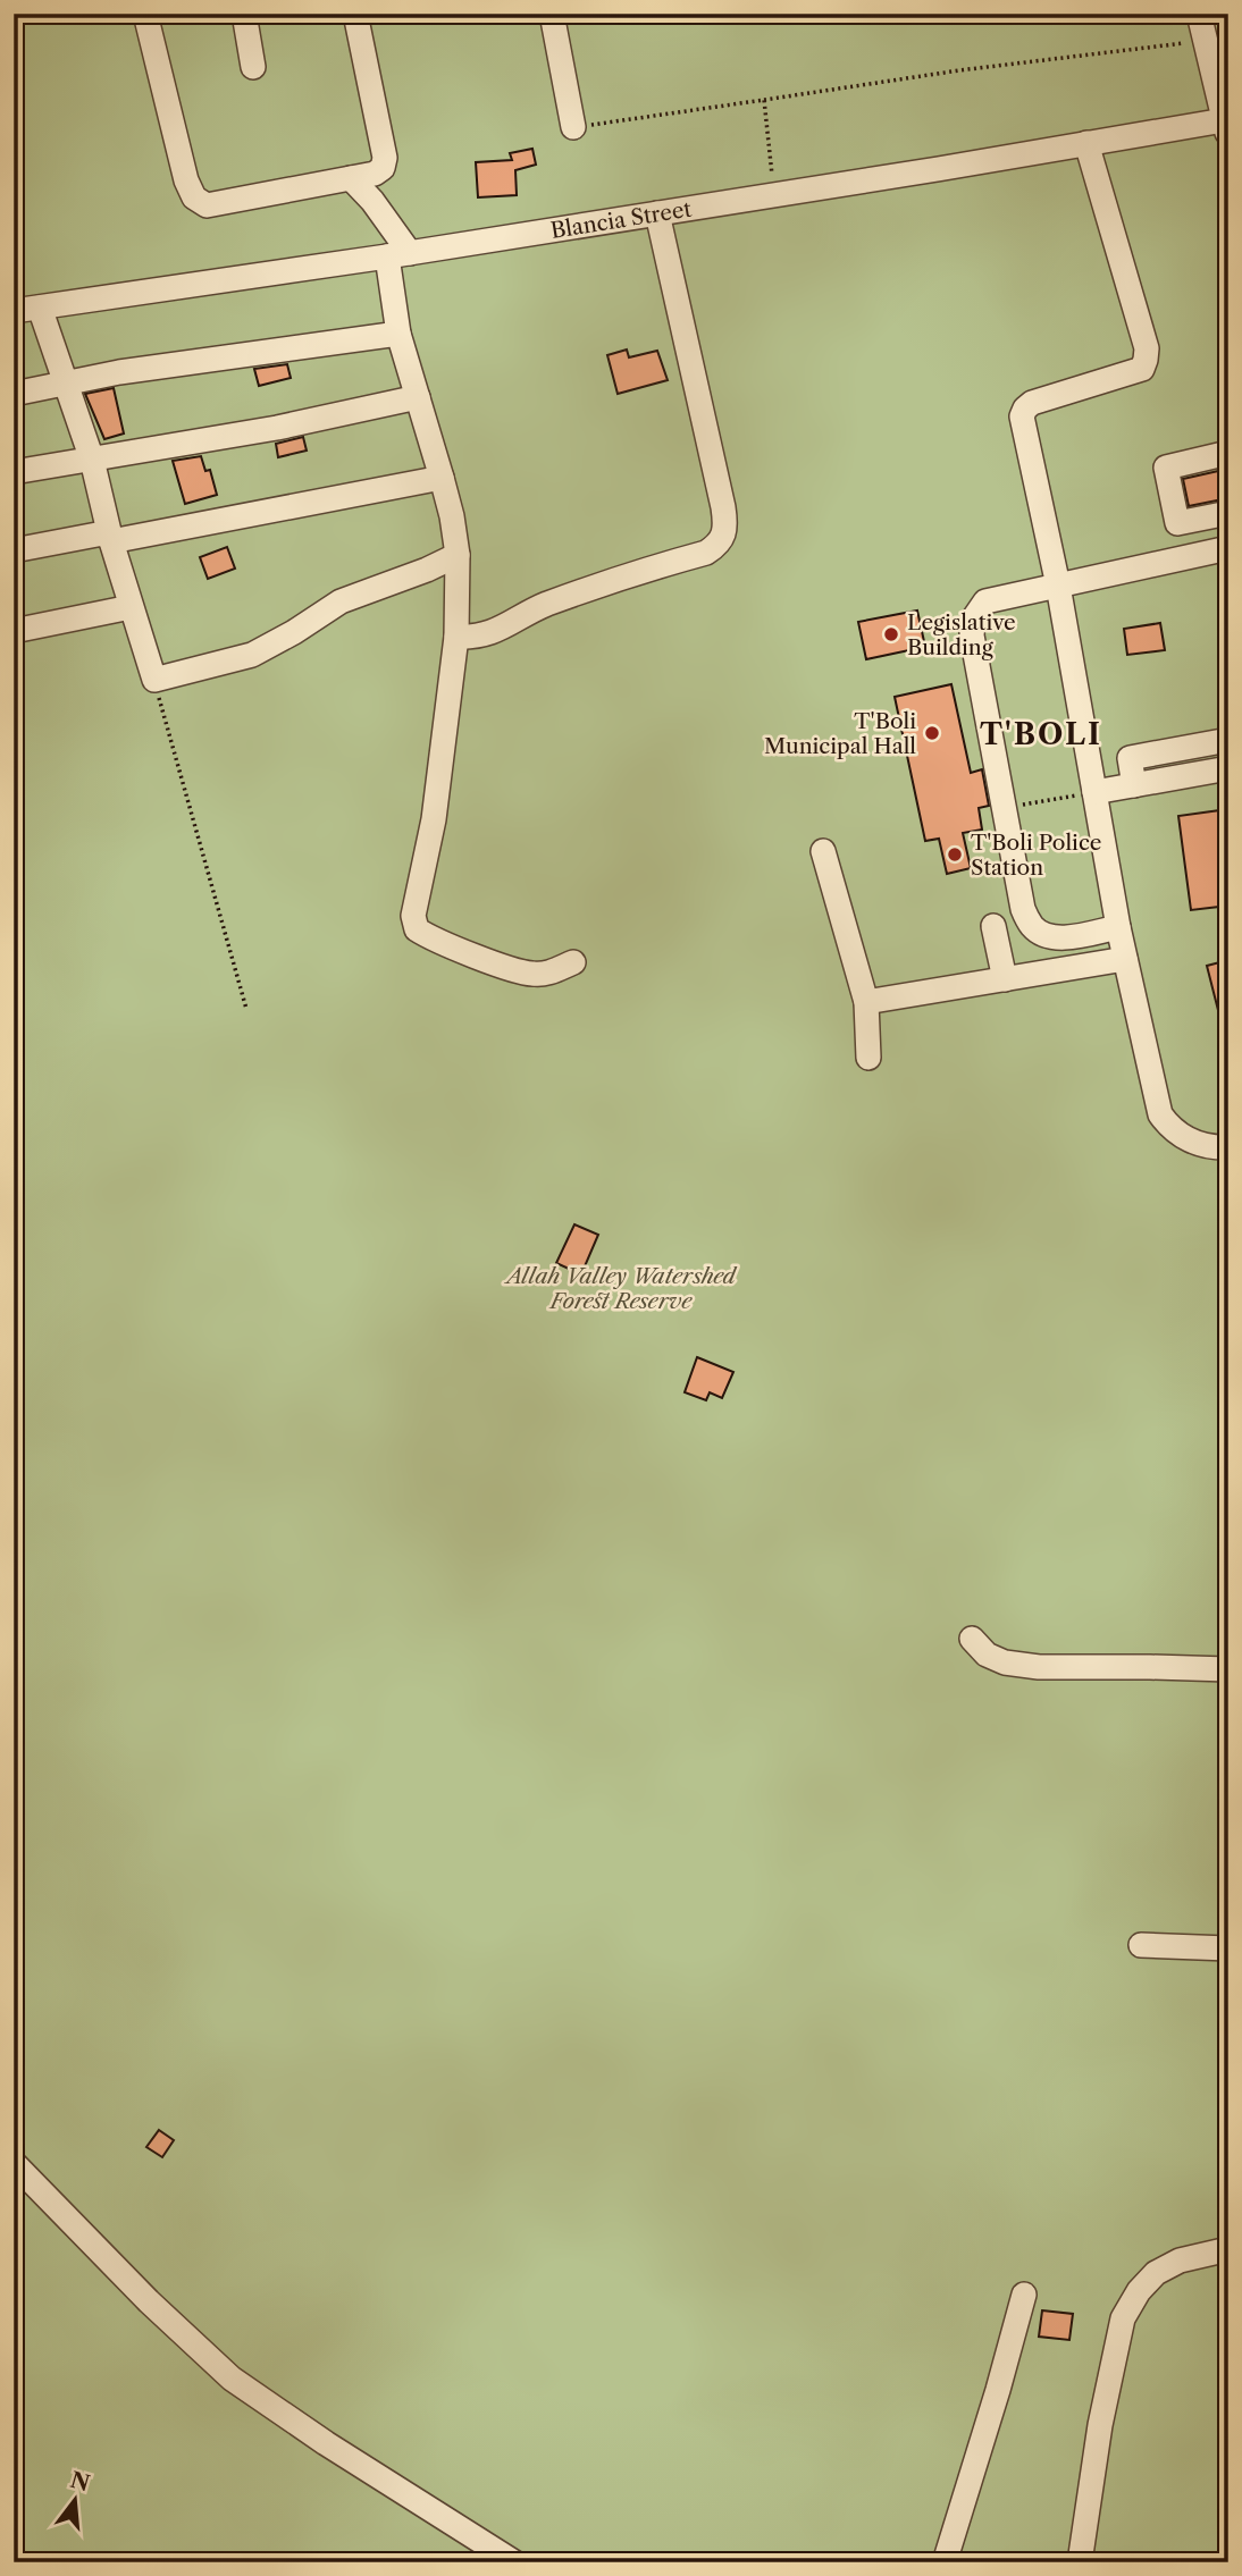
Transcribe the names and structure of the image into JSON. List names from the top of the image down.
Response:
{
  "streets": {
    "street": ["Blancia Street"]
  },
  "districts": ["T'BOLI"],
  "parks": ["Allah Valley Watershed Forest Reserve"],
  "places": ["Legislative Building", "T'Boli Municipal Hall", "T'Boli Police Station"],
  "north": "top"
}
